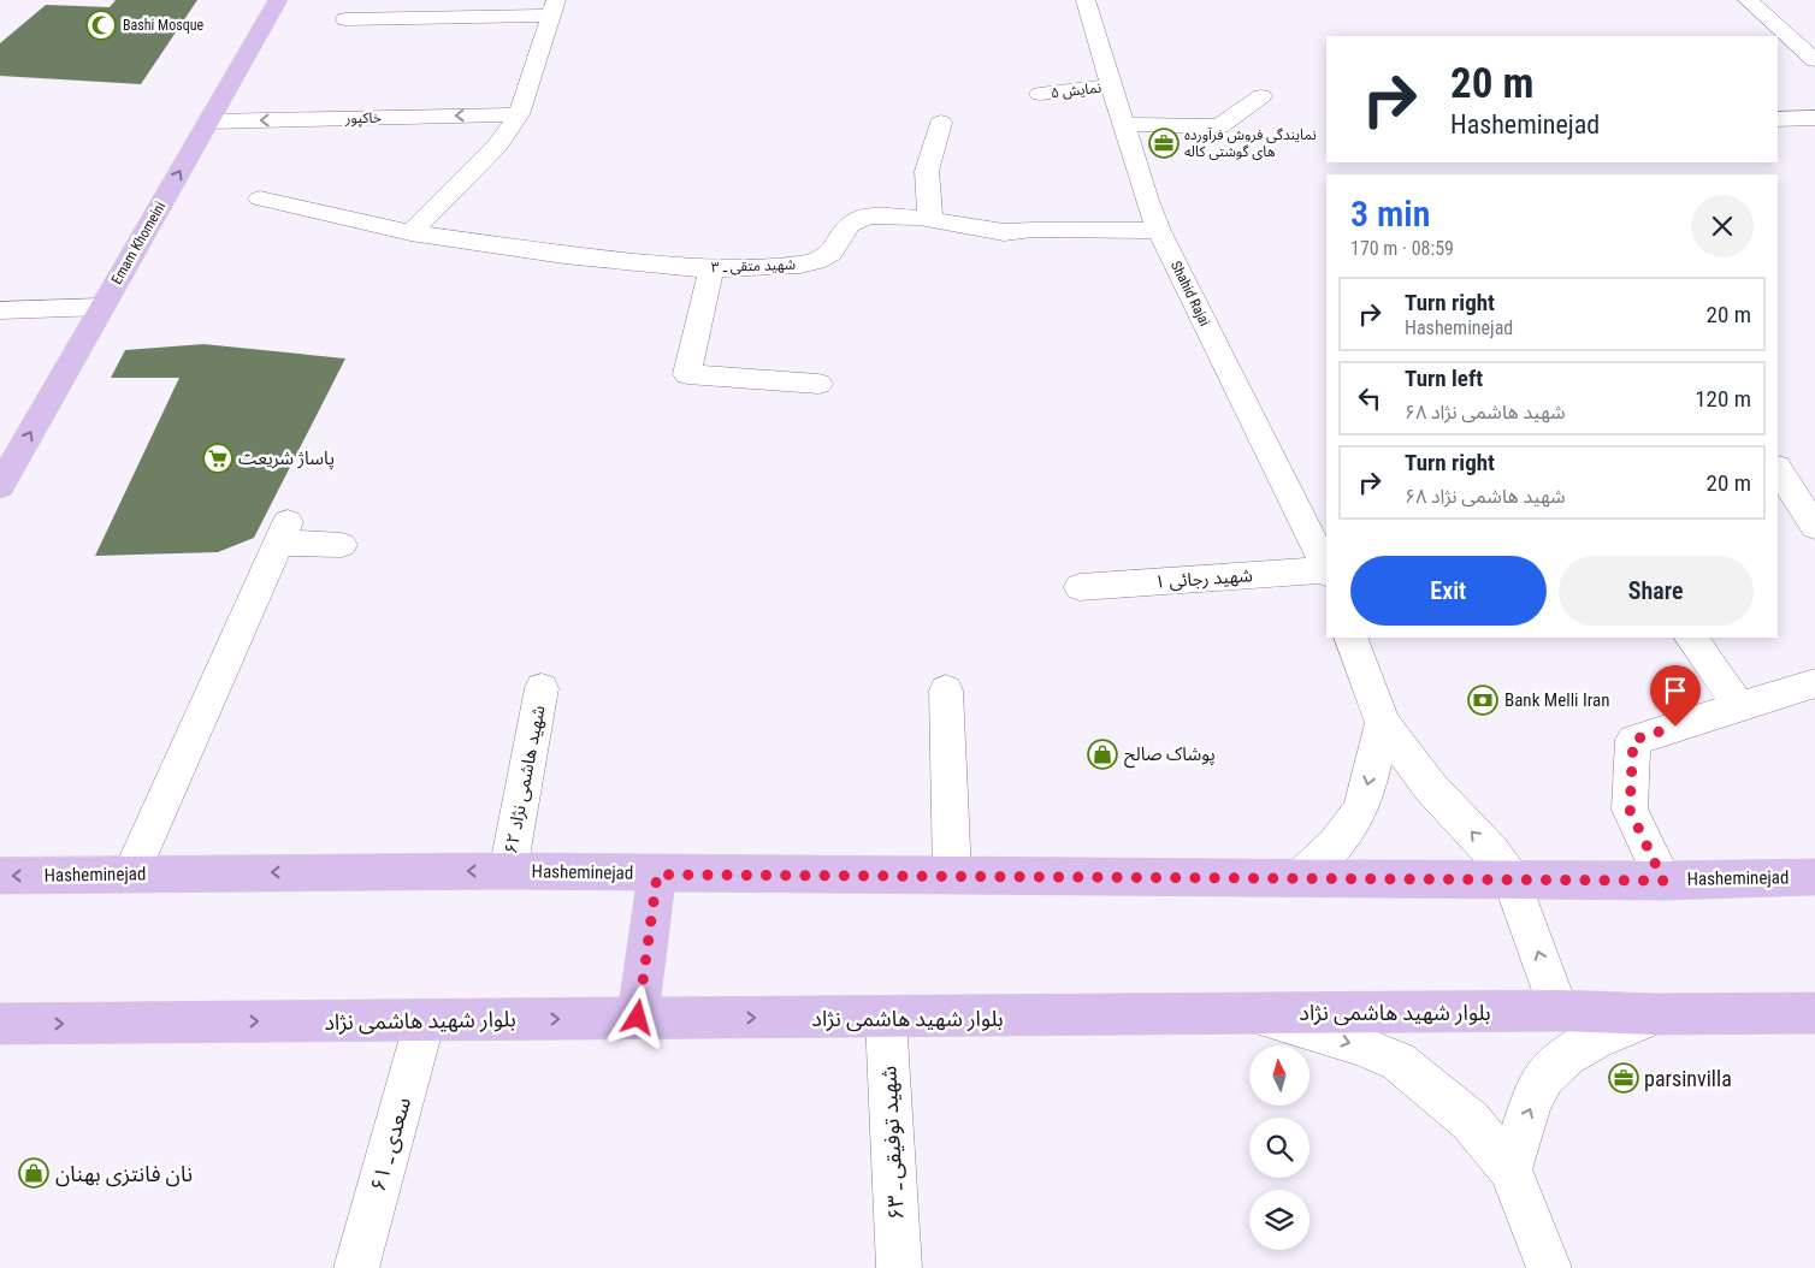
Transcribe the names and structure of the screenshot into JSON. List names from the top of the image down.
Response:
{
  "streets": {
    "main road": ["Emam Khomeini", "Hasheminejad", "بلوار شهید هاشمی نژاد"],
    "street": [
      "نمایش ۵",
      "خاکپور",
      "شهید متقی ـ ۳",
      "Shahid Rajai",
      "شهید رجائی ۱",
      "شهید هاشمی نژاد ۶۲",
      "شهید توفیقی ـ ۶۳",
      "سعدی ـ ۶۱"
    ]
  },
  "crossings": [
    ["نمایش ۵", "Shahid Rajai"],
    ["خاکپور", "Emam Khomeini"],
    ["شهید متقی ـ ۳", "Shahid Rajai"],
    ["شهید هاشمی نژاد ۶۲", "Hasheminejad"],
    ["بلوار شهید هاشمی نژاد", "شهید توفیقی ـ ۶۳"],
    ["بلوار شهید هاشمی نژاد", "سعدی ـ ۶۱"]
  ],
  "one_way": ["Emam Khomeini", "بلوار شهید هاشمی نژاد"],
  "places": {
    "mosque": ["Bashi Mosque"],
    "office": ["نمایندگی فروش فرآورده های گوشتی کاله", "parsinvilla"],
    "supermarket": ["پاساژ شریعت"],
    "bank": ["Bank Melli Iran"],
    "shop": ["پوشاک صالح", "نان فانتزی بهنان"]
  },
  "north": "top",
  "page": {
    "turn": ["20 m", "Hasheminejad"],
    "heading": ["3 min", "170 m · 08:59"],
    "list": [
      {
        "name": "Turn right",
        "note": "Hasheminejad",
        "value": "20 m"
      },
      {
        "name": "Turn left",
        "note": "شهید هاشمی نژاد ۶۸",
        "value": "120 m"
      },
      {
        "name": "Turn right",
        "note": "شهید هاشمی نژاد ۶۸",
        "value": "20 m"
      }
    ],
    "buttons": ["Exit", "Share"]
  }
}
